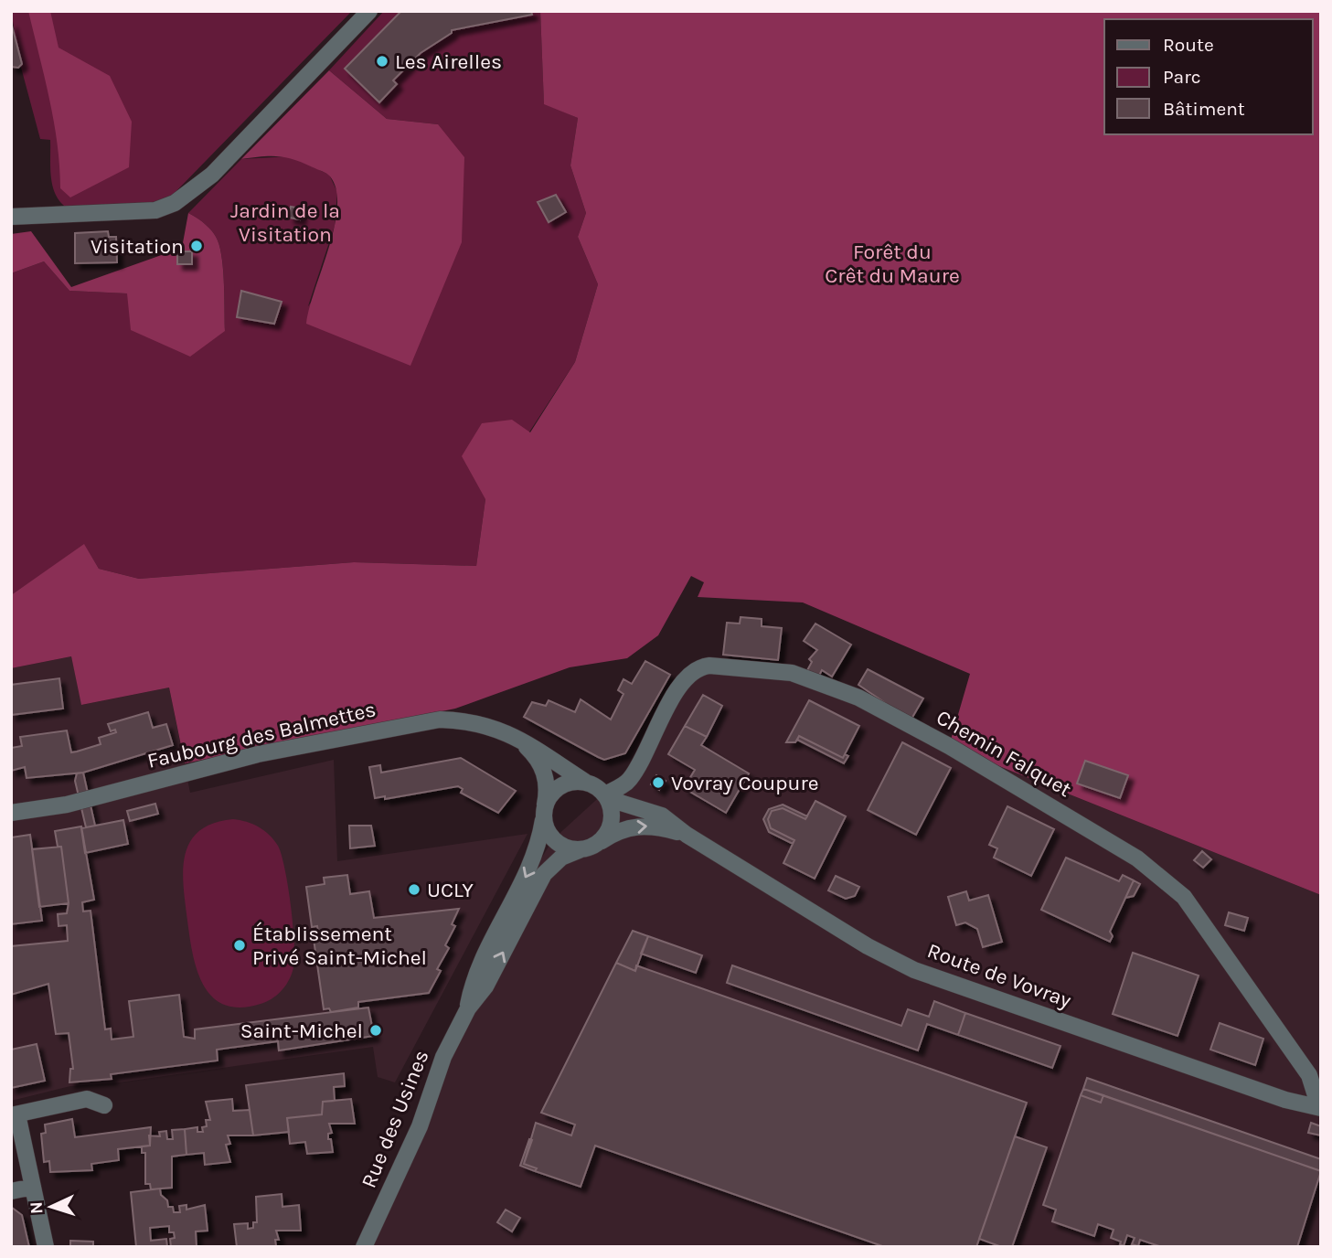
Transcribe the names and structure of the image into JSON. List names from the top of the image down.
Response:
{
  "streets": {
    "street": [
      "Faubourg des Balmettes",
      "Chemin Falquet",
      "Route de Vovray",
      "Rue des Usines"
    ]
  },
  "crossings": [
    ["Faubourg des Balmettes", "Chemin Falquet"],
    ["Faubourg des Balmettes", "Route de Vovray"],
    ["Faubourg des Balmettes", "Rue des Usines"],
    ["Chemin Falquet", "Route de Vovray"],
    ["Chemin Falquet", "Rue des Usines"],
    ["Route de Vovray", "Rue des Usines"]
  ],
  "parks": ["Jardin de la Visitation", "Forêt du Crêt du Maure"],
  "places": [
    "Les Airelles",
    "Visitation",
    "Vovray Coupure",
    "UCLY",
    "Établissement Privé Saint-Michel",
    "Saint-Michel"
  ],
  "legend": ["Route", "Parc", "Bâtiment"],
  "north": "left"
}
